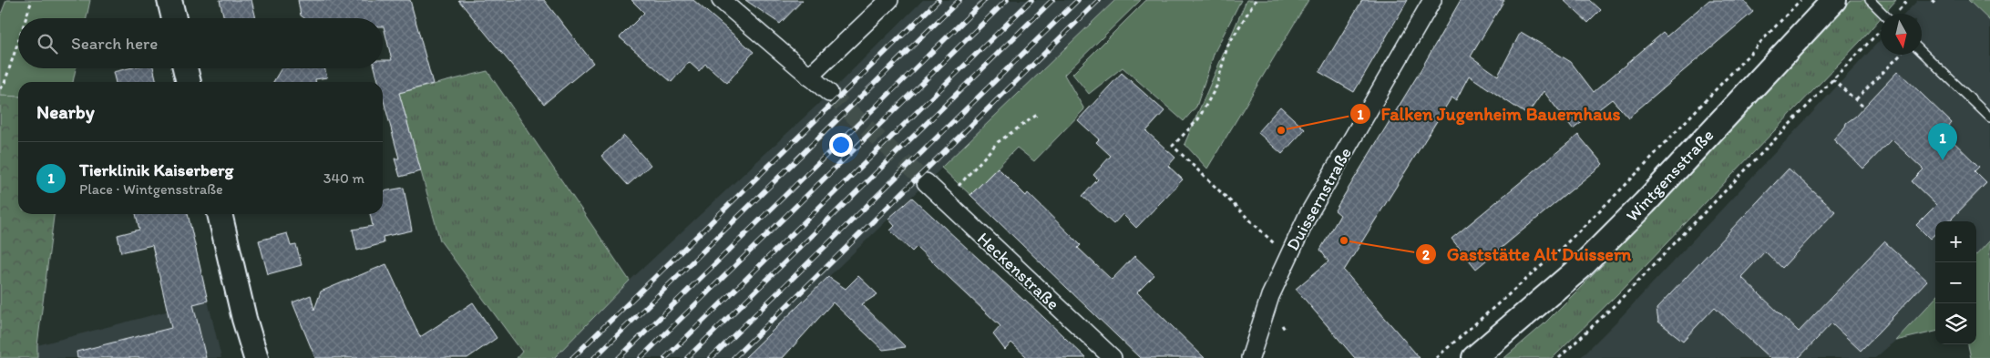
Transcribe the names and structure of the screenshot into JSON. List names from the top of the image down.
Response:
{
  "streets": {
    "main road": ["Wintgensstraße"],
    "street": ["Duissernstraße", "Heckenstraße"]
  },
  "places": ["Falken Jugenheim Bauernhaus", "Gaststätte Alt Duissern"],
  "north": "bottom",
  "page": {
    "search": "Search here",
    "heading": "Nearby",
    "pins": "1",
    "list": [
      {
        "mark": "1",
        "name": "Tierklinik Kaiserberg",
        "note": "Place · Wintgensstraße",
        "value": "340 m"
      }
    ],
    "map_buttons": ["+", "−"]
  }
}
